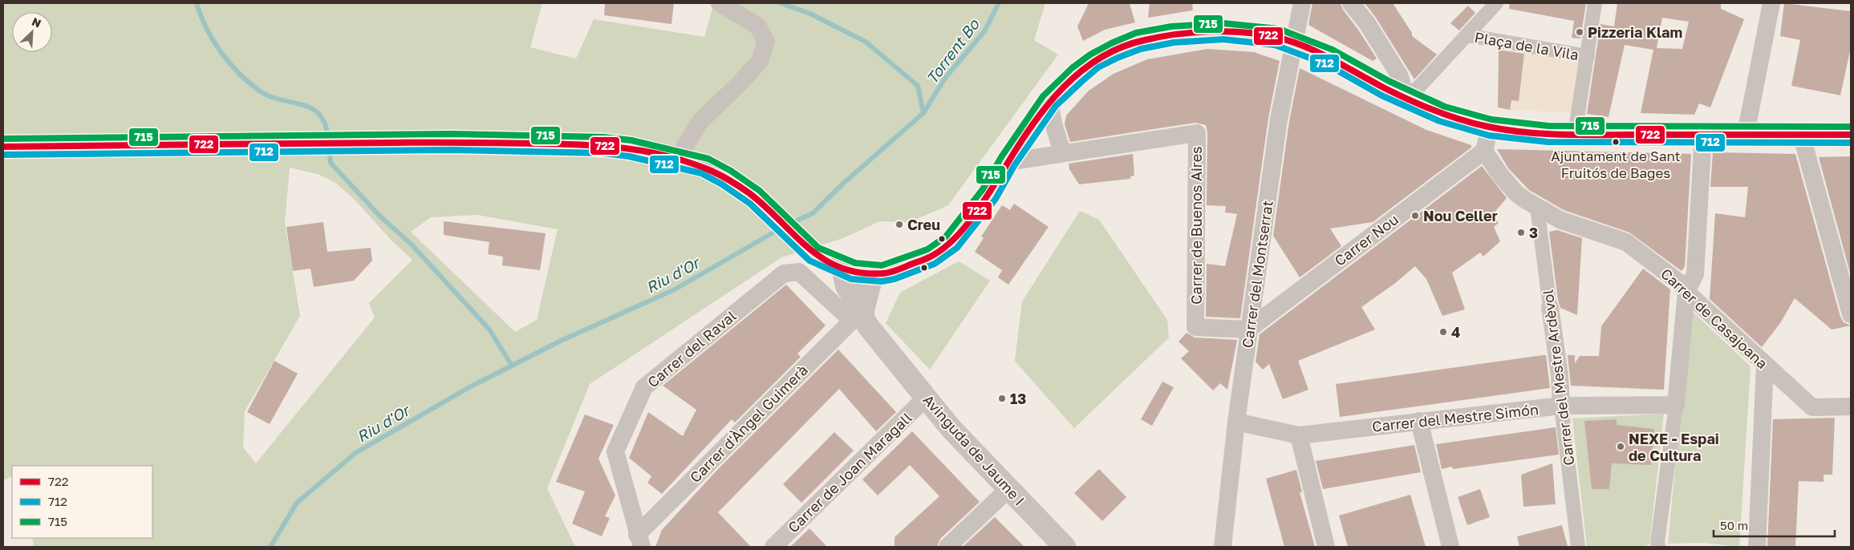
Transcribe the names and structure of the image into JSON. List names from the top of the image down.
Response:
{
  "streets": {
    "street": [
      "Plaça de la Vila",
      "Carrer de Buenos Aires",
      "Carrer Nou",
      "Carrer del Montserrat",
      "Carrer de Casajoana",
      "Carrer del Raval",
      "Carrer del Mestre Ardèvol",
      "Carrer del Mestre Simón",
      "Carrer d'Àngel Guimerà",
      "Avinguda de Jaume I",
      "Carrer de Joan Maragall"
    ]
  },
  "crossings": [
    ["Carrer de Buenos Aires", "Carrer Nou"],
    ["Carrer de Buenos Aires", "Carrer del Montserrat"],
    ["Carrer Nou", "Carrer del Montserrat"],
    ["Carrer Nou", "Carrer de Casajoana"],
    ["Carrer del Montserrat", "Carrer del Mestre Simón"],
    ["Carrer de Casajoana", "Carrer del Mestre Ardèvol"],
    ["Carrer del Raval", "Carrer d'Àngel Guimerà"],
    ["Carrer del Raval", "Avinguda de Jaume I"],
    ["Carrer del Mestre Ardèvol", "Carrer del Mestre Simón"],
    ["Carrer d'Àngel Guimerà", "Avinguda de Jaume I"],
    ["Avinguda de Jaume I", "Carrer de Joan Maragall"]
  ],
  "water": ["Torrent Bo", "Riu d'Or"],
  "places": [
    "Pizzeria Klam",
    "Ajuntament de Sant Fruitós de Bages",
    "Nou Celler",
    "Creu",
    "3",
    "4",
    "13",
    "NEXE - Espai de Cultura"
  ],
  "lines": ["transit line 715", "transit line 722", "transit line 712"],
  "legend": ["722", "712", "715"],
  "scale_bar": "50 m",
  "north": "top right"
}
